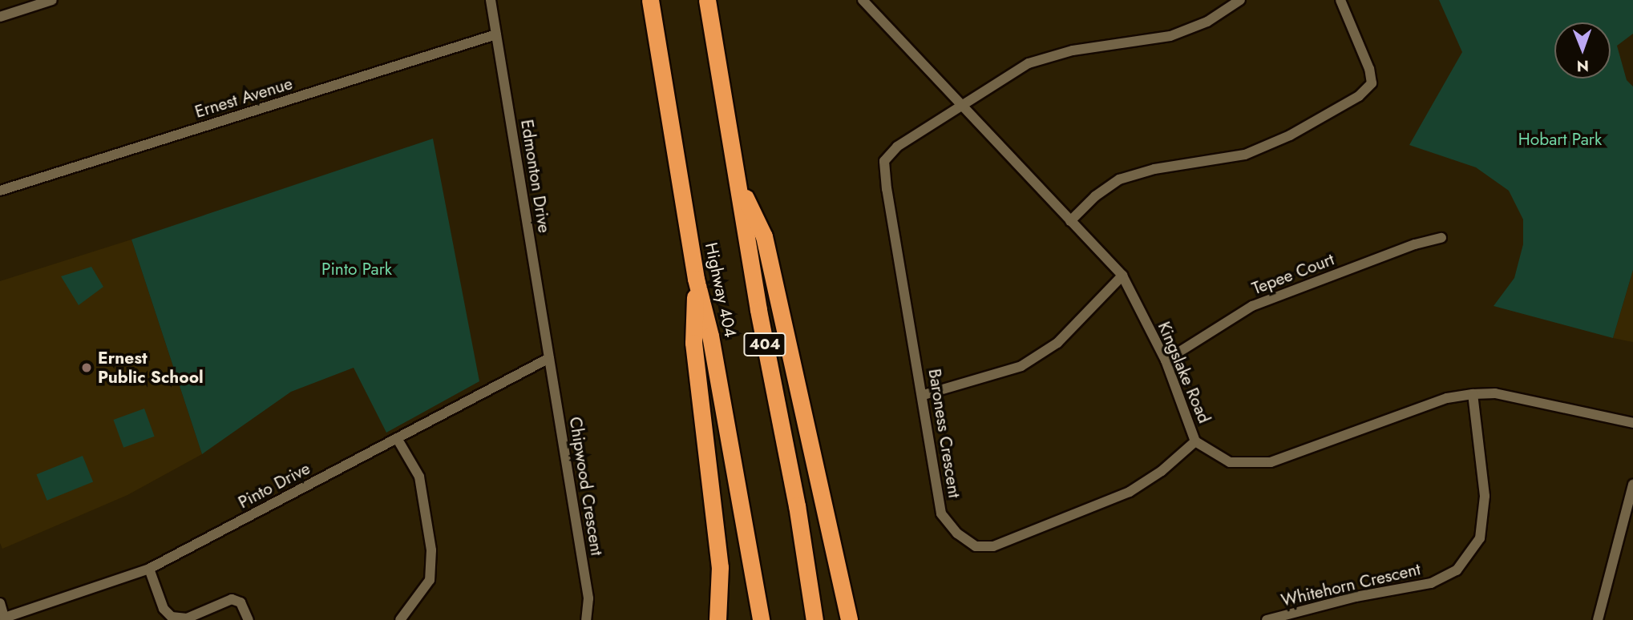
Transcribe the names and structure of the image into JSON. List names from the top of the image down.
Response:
{
  "streets": {
    "highway": ["Highway 404", "404"],
    "street": [
      "Ernest Avenue",
      "Edmonton Drive",
      "Tepee Court",
      "Kingslake Road",
      "Baroness Crescent",
      "Pinto Drive",
      "Chipwood Crescent",
      "Whitehorn Crescent"
    ]
  },
  "crossings": [
    ["Ernest Avenue", "Edmonton Drive"],
    ["Edmonton Drive", "Pinto Drive"],
    ["Edmonton Drive", "Chipwood Crescent"],
    ["Tepee Court", "Kingslake Road"],
    ["Kingslake Road", "Baroness Crescent"],
    ["Kingslake Road", "Whitehorn Crescent"],
    ["Pinto Drive", "Chipwood Crescent"]
  ],
  "parks": ["Hobart Park", "Pinto Park"],
  "places": ["Ernest Public School"],
  "north": "bottom"
}
